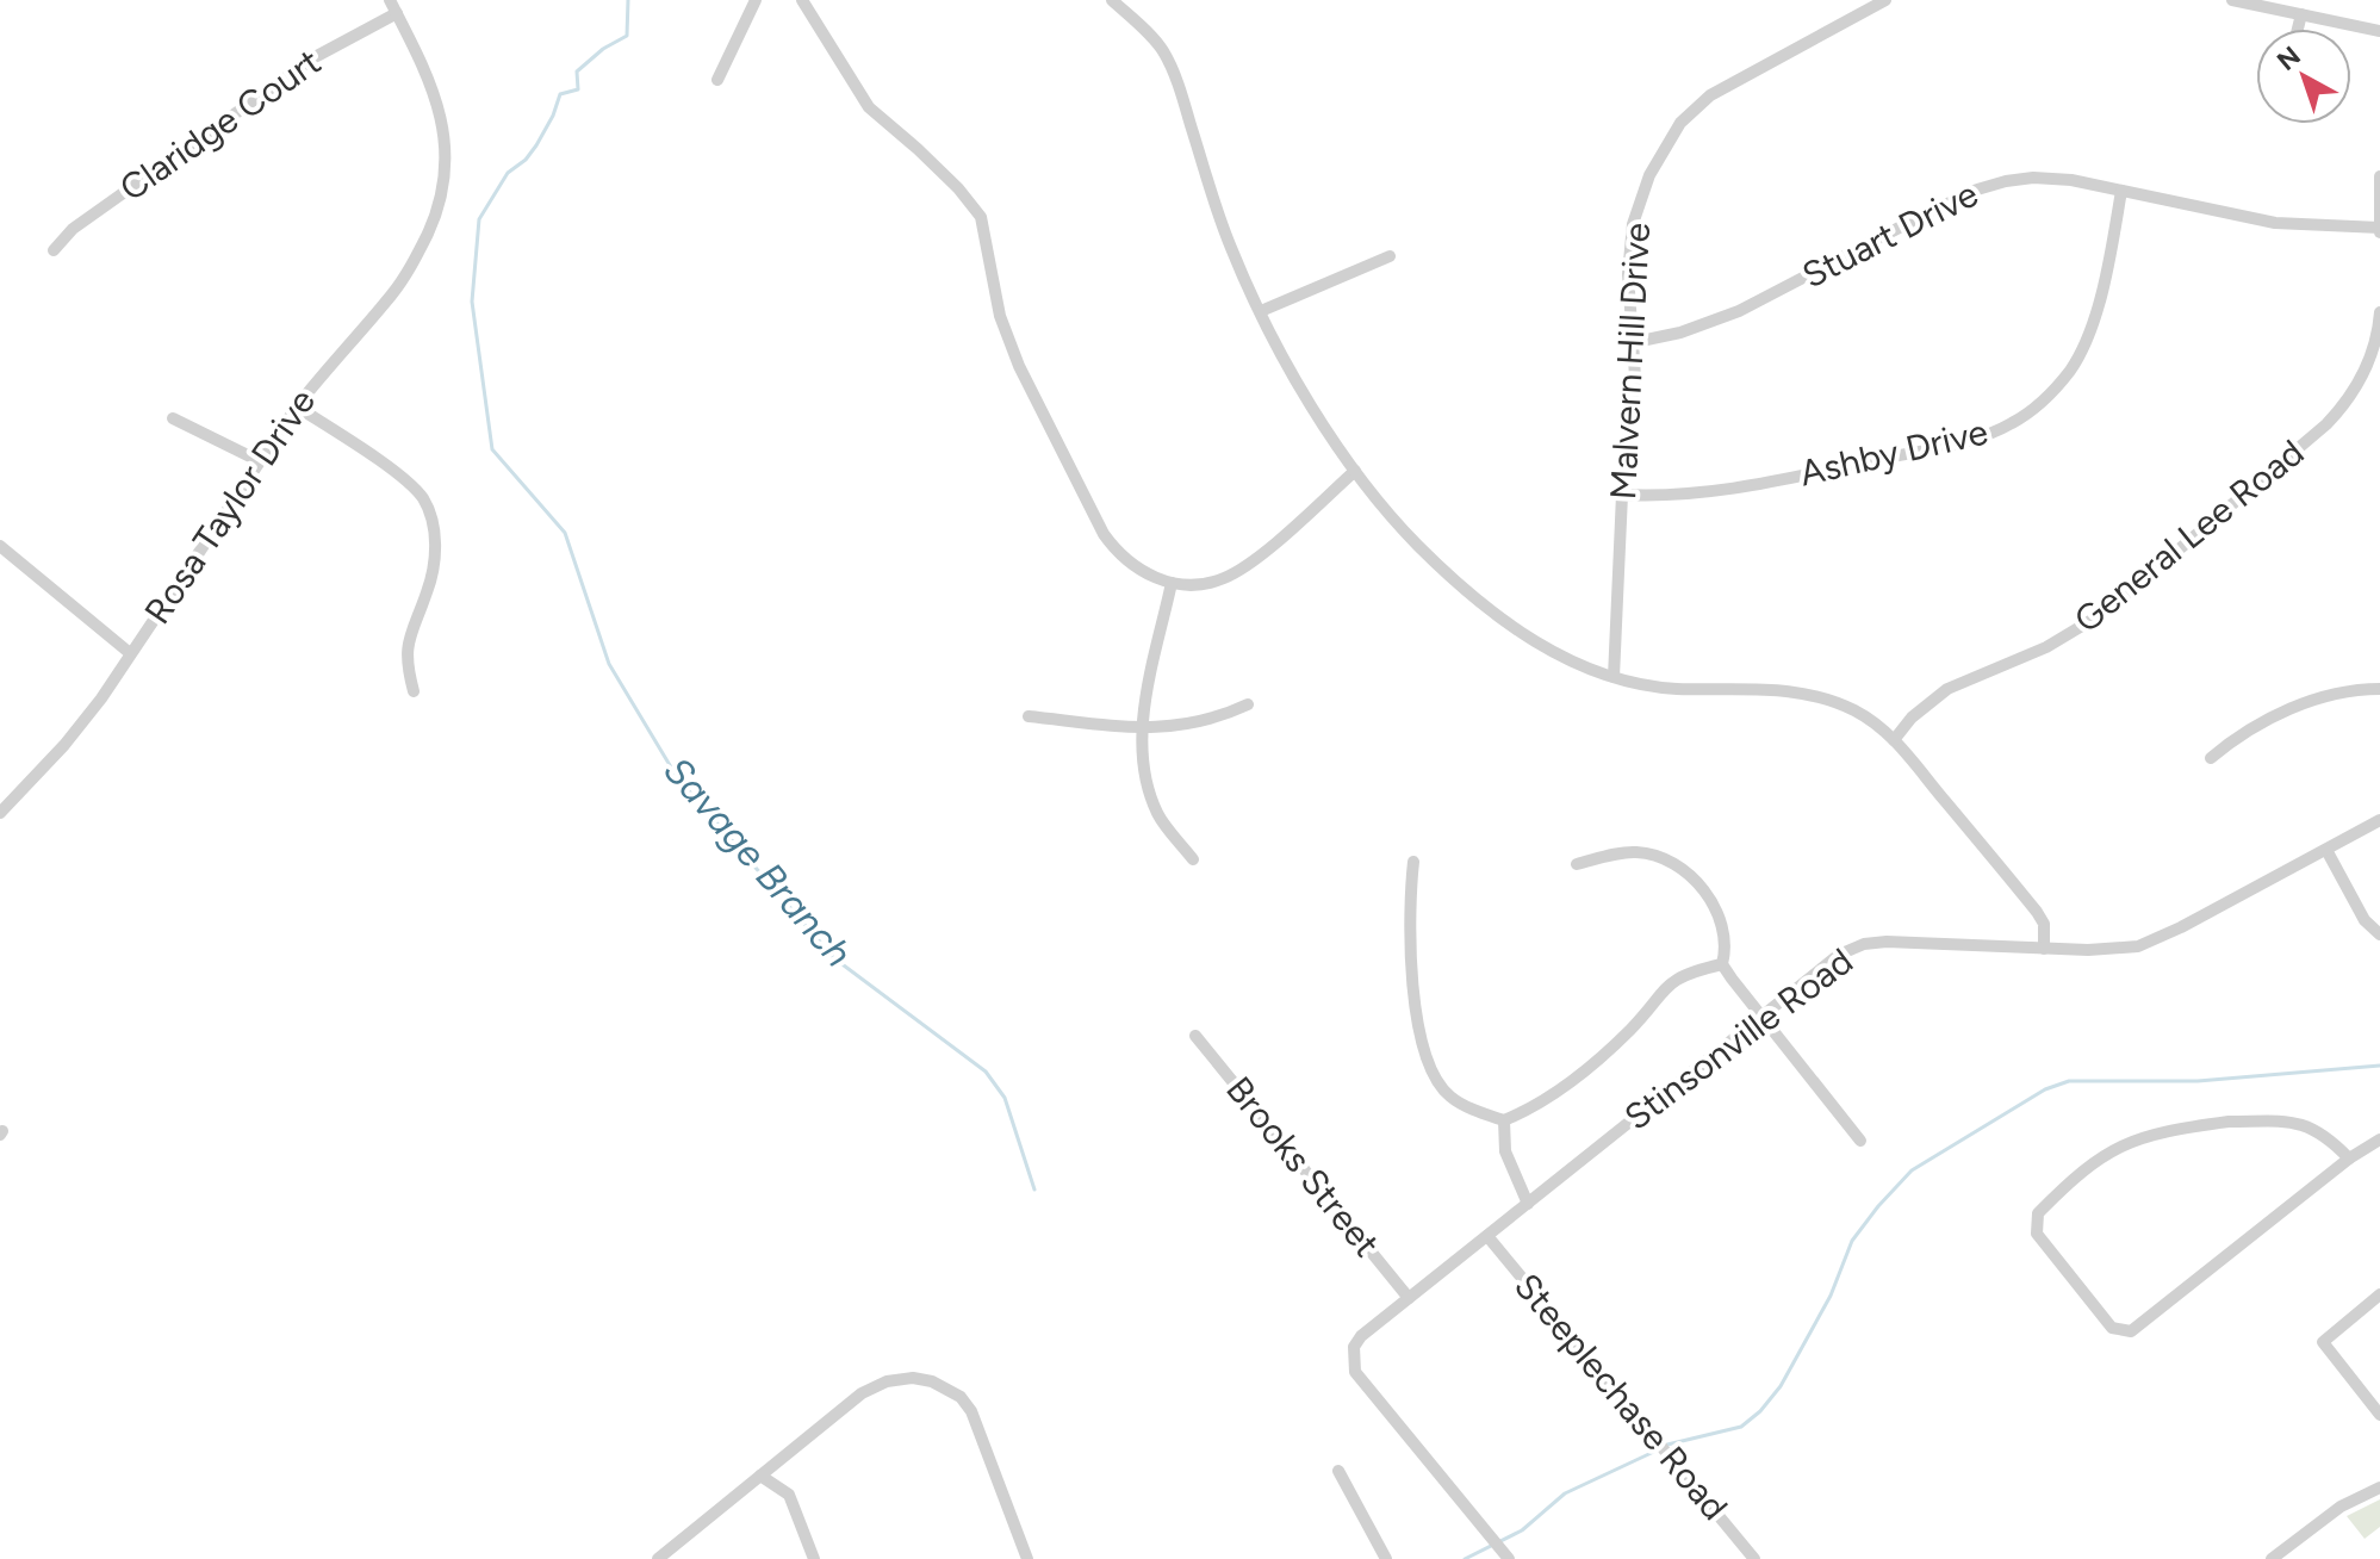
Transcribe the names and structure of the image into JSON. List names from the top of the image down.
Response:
{
  "streets": {
    "street": [
      "Claridge Court",
      "Stuart Drive",
      "Malvern Hill Drive",
      "Ashby Drive",
      "Rosa Taylor Drive",
      "General Lee Road",
      "Stinsonville Road",
      "Brooks Street",
      "Steeplechase Road"
    ]
  },
  "crossings": [
    ["Claridge Court", "Rosa Taylor Drive"],
    ["Stuart Drive", "Malvern Hill Drive"],
    ["Stuart Drive", "Ashby Drive"],
    ["Malvern Hill Drive", "Ashby Drive"],
    ["Stinsonville Road", "Brooks Street"],
    ["Stinsonville Road", "Steeplechase Road"]
  ],
  "water": ["Savage Branch"],
  "north": "top left"
}
